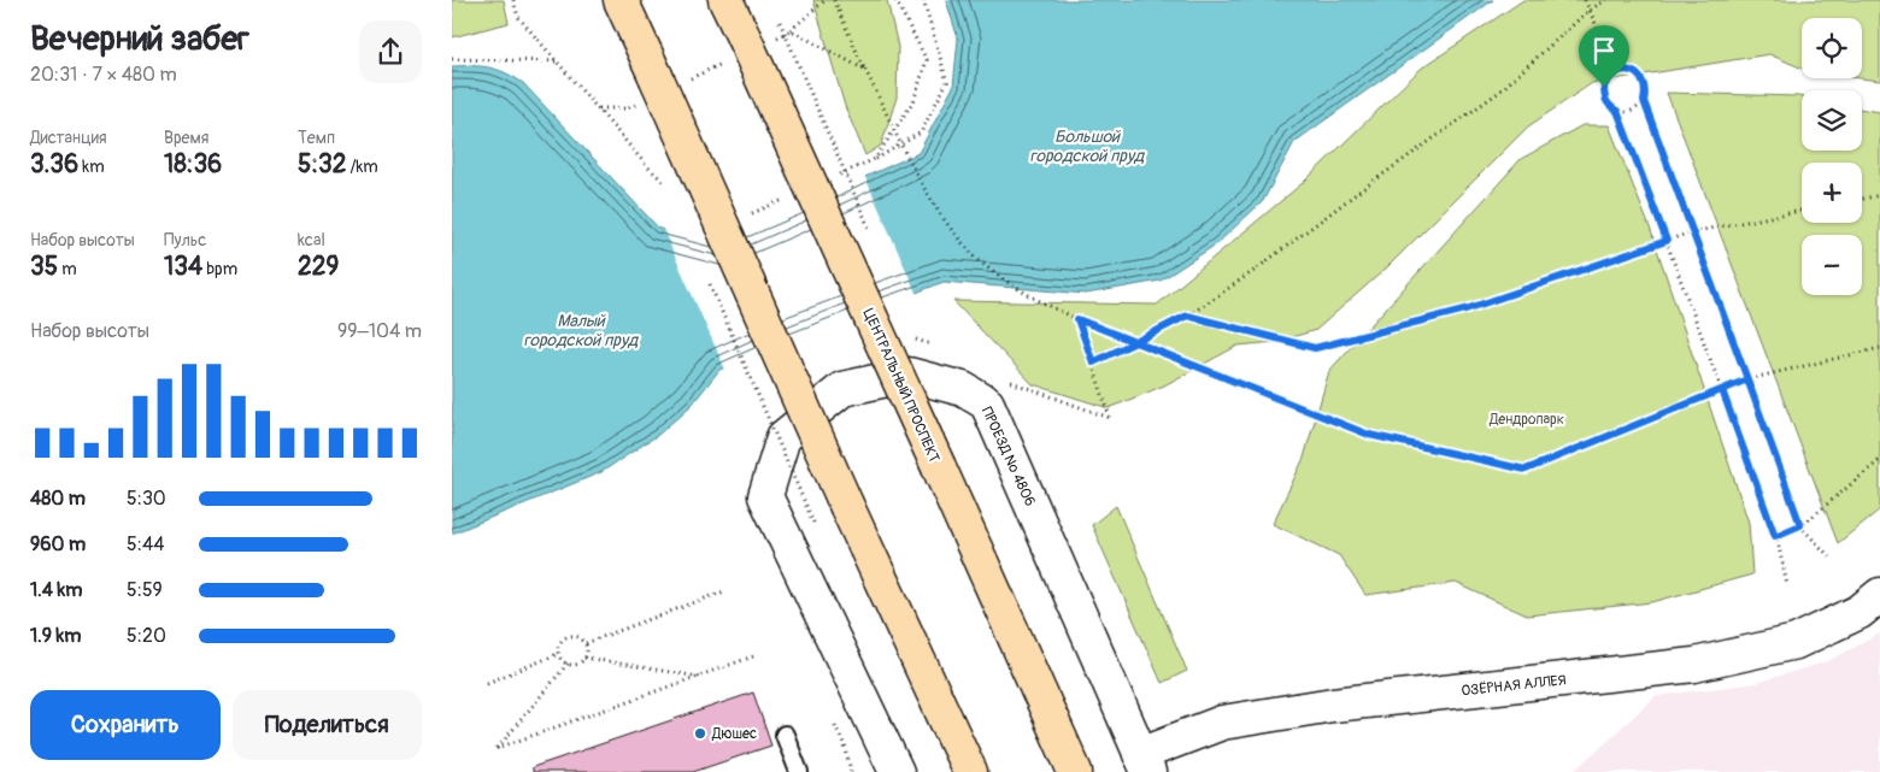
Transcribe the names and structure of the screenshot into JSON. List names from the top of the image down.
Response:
{
  "streets": {
    "main road": ["ЦЕНТРАЛЬНЫЙ ПРОСПЕКТ"],
    "street": ["ПРОЕЗД № 4806", "ОЗЁРНАЯ АЛЛЕЯ"]
  },
  "crossings": [
    ["ПРОЕЗД № 4806", "ОЗЁРНАЯ АЛЛЕЯ"]
  ],
  "water": ["Большой городской пруд", "Малый городской пруд"],
  "parks": ["Дендропарк"],
  "places": ["Дюшес"],
  "page": {
    "heading": ["Вечерний забег", "20:31 · 7 × 480 m"],
    "map_buttons": ["+", "−"],
    "stats": [
      ["Дистанция", "3.36 km"],
      ["Время", "18:36"],
      ["Темп", "5:32 /km"],
      ["Набор высоты", "35 m"],
      ["Пульс", "134 bpm"],
      ["kcal", "229"]
    ],
    "chart": ["Набор высоты", "99–104 m"],
    "list": [
      {
        "name": "480 m",
        "note": "5:30"
      },
      {
        "name": "960 m",
        "note": "5:44"
      },
      {
        "name": "1.4 km",
        "note": "5:59"
      },
      {
        "name": "1.9 km",
        "note": "5:20"
      }
    ],
    "buttons": ["Сохранить", "Поделиться"]
  }
}
